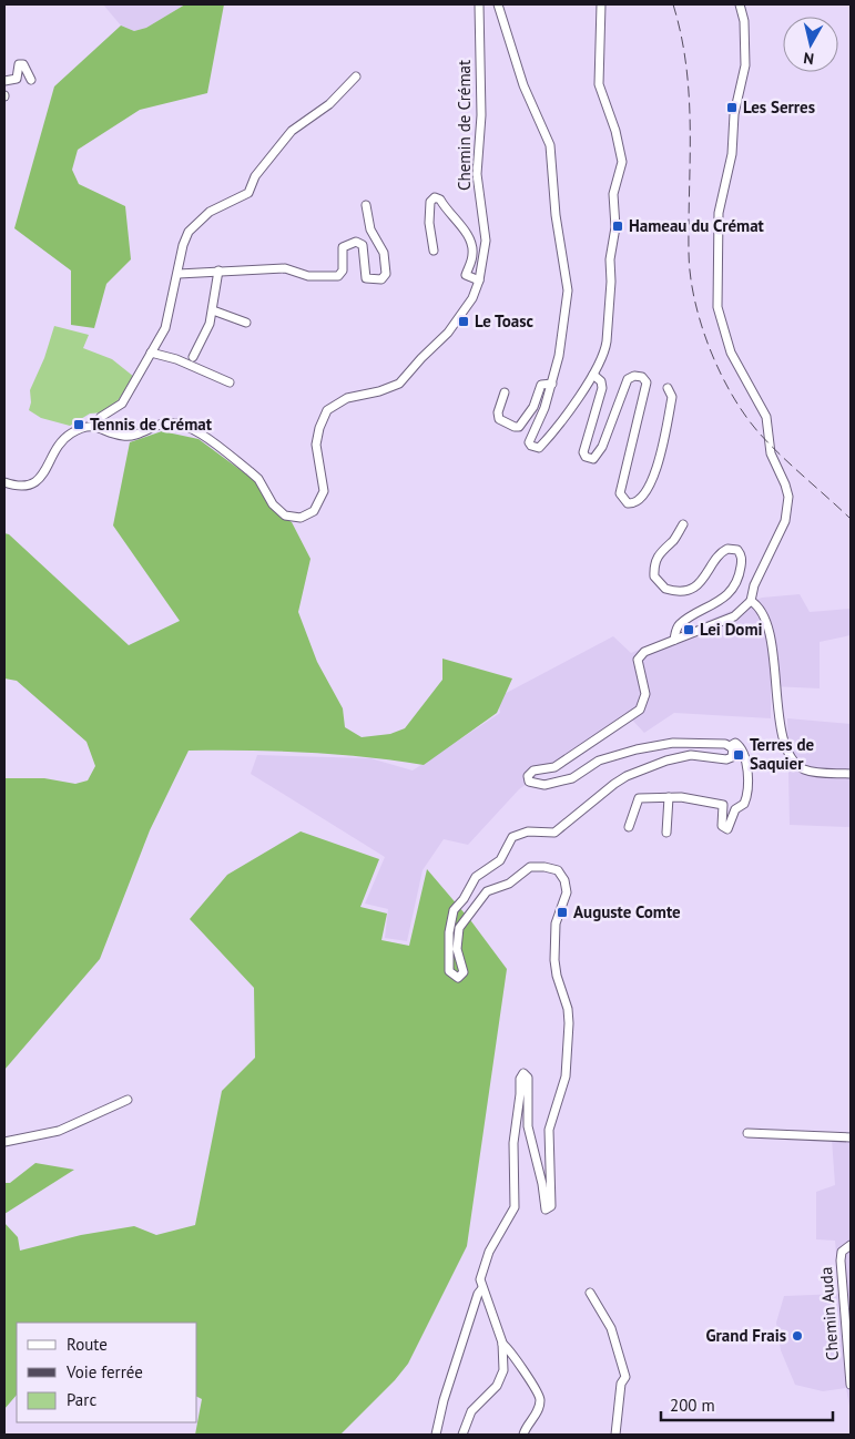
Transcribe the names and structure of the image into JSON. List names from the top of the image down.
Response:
{
  "streets": {
    "street": ["Chemin de Crémat", "Chemin Auda"]
  },
  "places": {
    "transit": [
      "Les Serres",
      "Hameau du Crémat",
      "Le Toasc",
      "Tennis de Crémat",
      "Lei Domi",
      "Terres de Saquier",
      "Auguste Comte"
    ],
    "other": ["Grand Frais"]
  },
  "legend": ["Route", "Voie ferrée", "Parc"],
  "scale_bar": "200 m",
  "north": "bottom"
}
